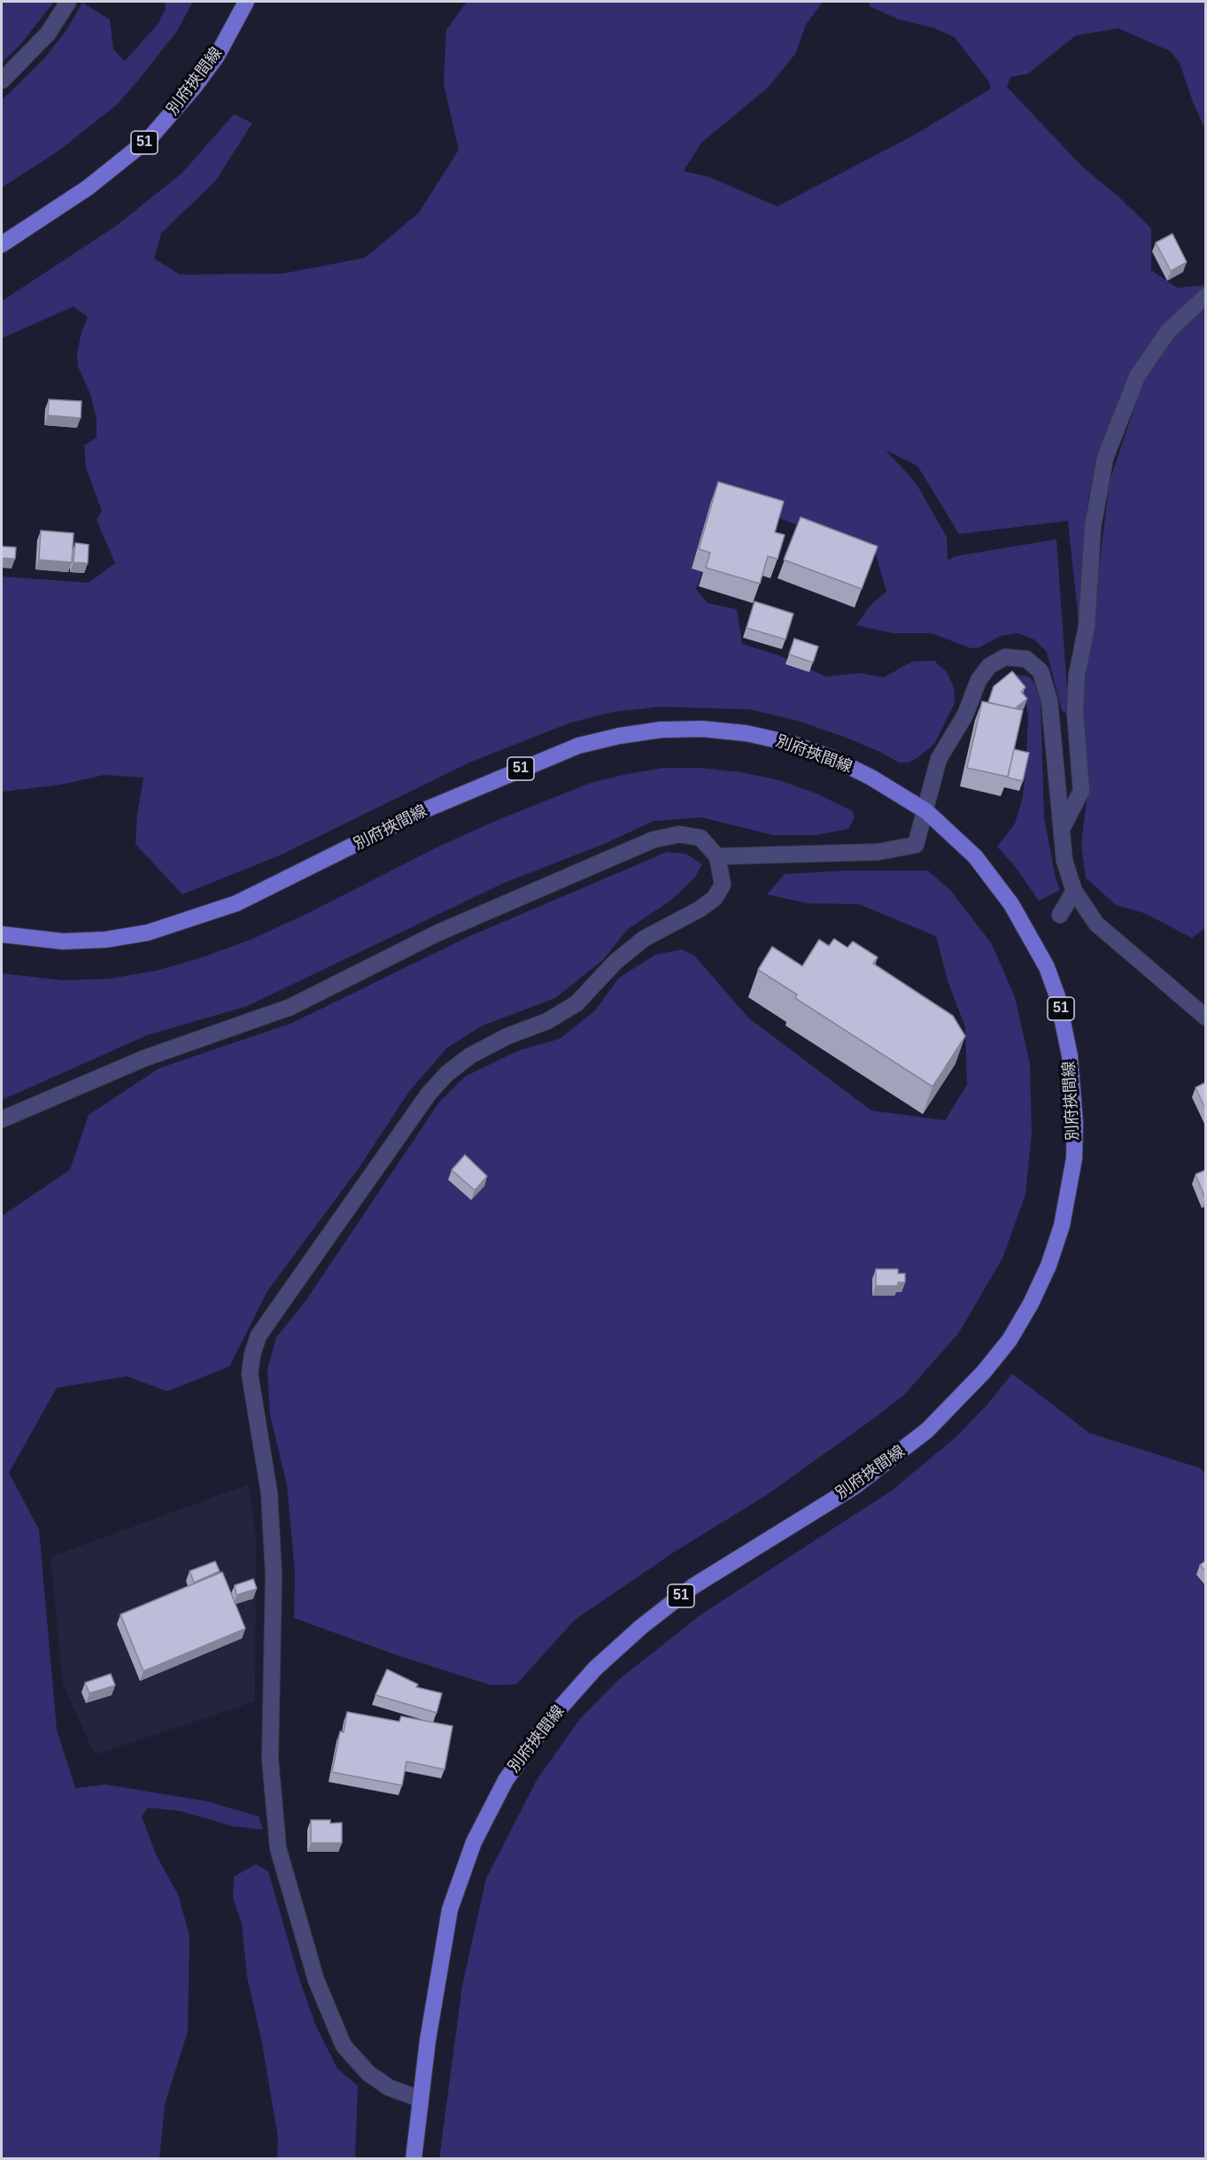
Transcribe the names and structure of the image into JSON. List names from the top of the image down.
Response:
{
  "streets": {
    "main road": ["別府挾間線", "51"]
  }
}
